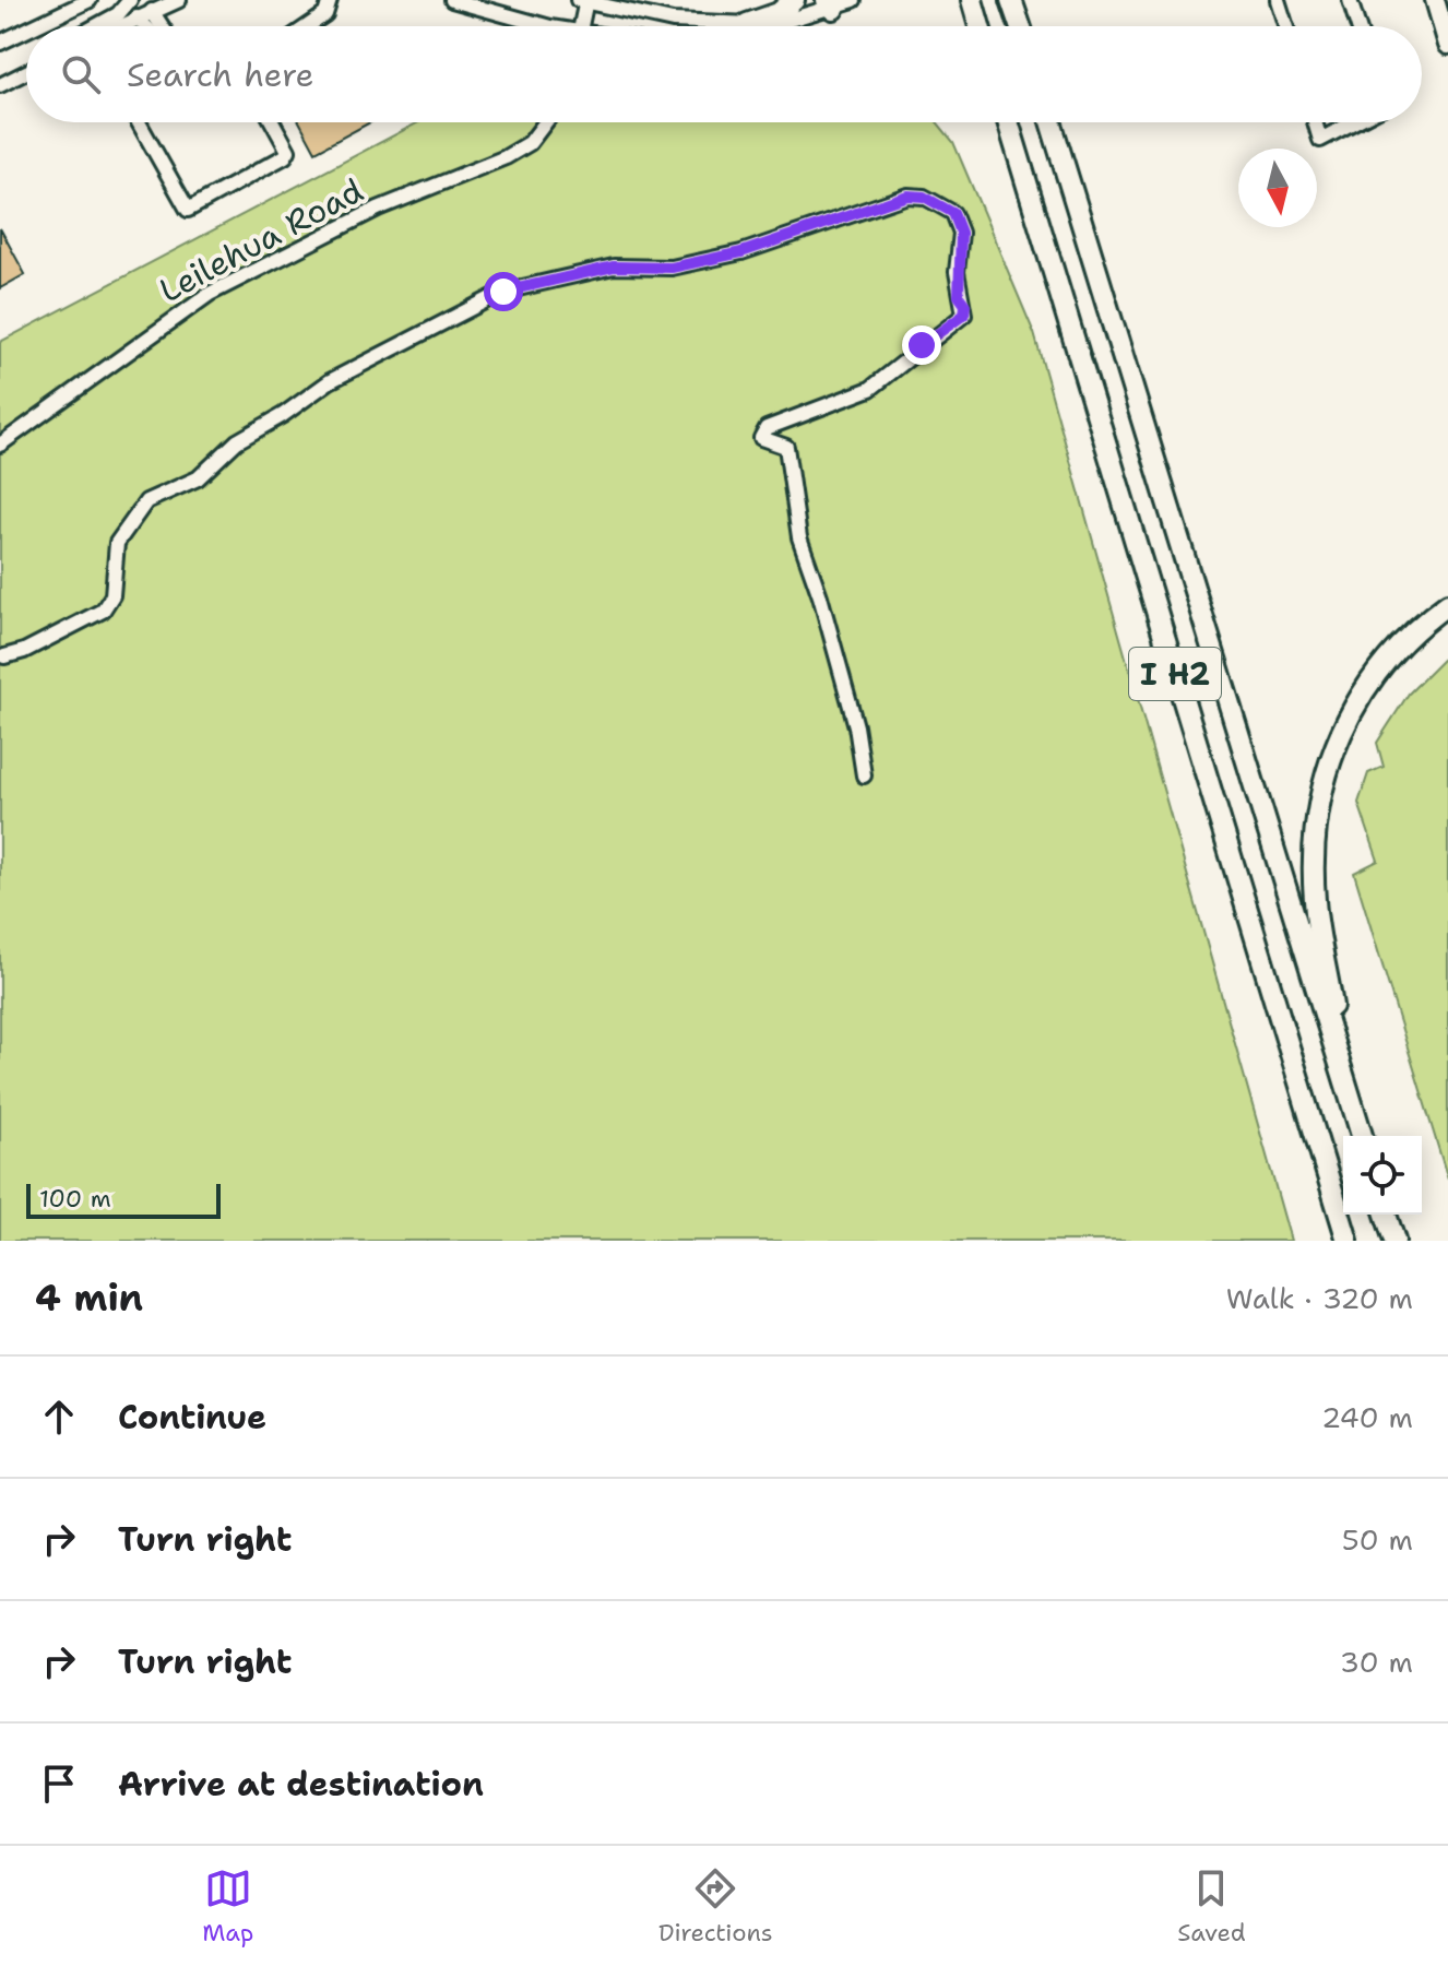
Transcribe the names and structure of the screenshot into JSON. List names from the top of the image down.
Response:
{
  "streets": {
    "highway": ["I H2"],
    "street": ["Leilehua Road"]
  },
  "scale_bar": "100 m",
  "north": "bottom",
  "page": {
    "search": "Search here",
    "scale": "100 m",
    "heading": ["4 min", "Walk · 320 m"],
    "list": [
      ["Continue", "240 m"],
      ["Turn right", "50 m"],
      ["Turn right", "30 m"],
      "Arrive at destination"
    ],
    "nav": ["Map", "Directions", "Saved"]
  }
}
